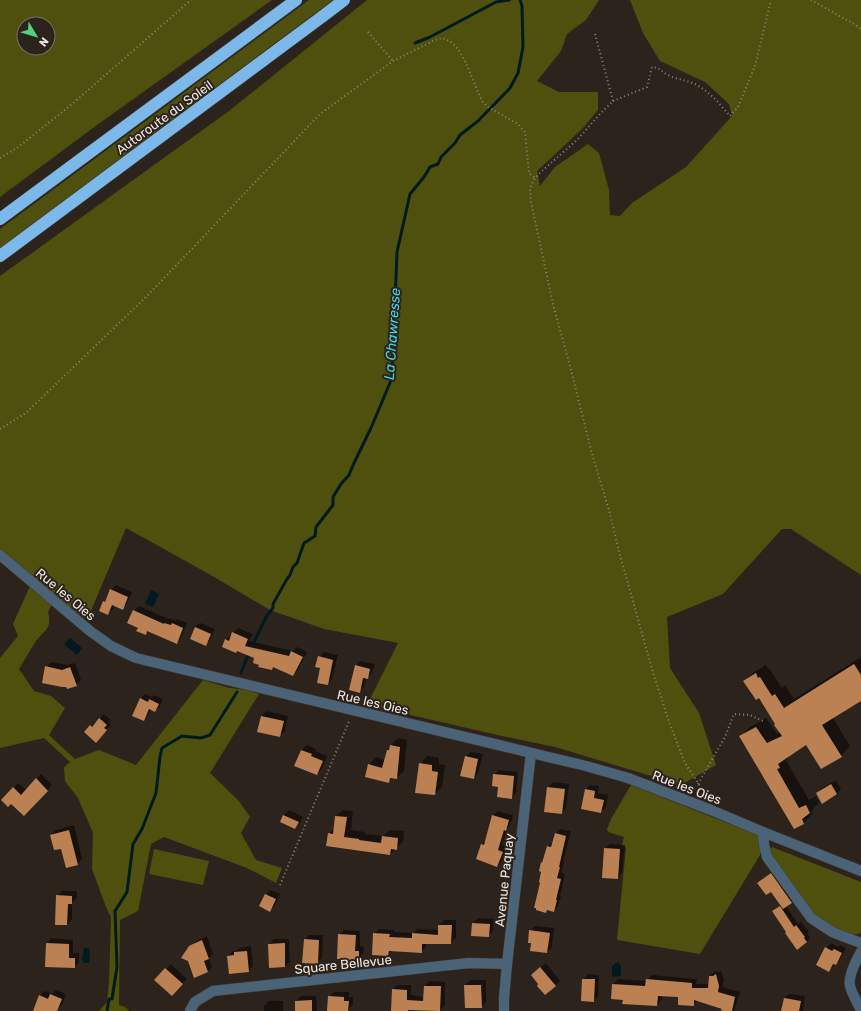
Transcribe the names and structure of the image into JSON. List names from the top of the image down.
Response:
{
  "streets": {
    "highway": ["Autoroute du Soleil"],
    "street": ["Rue les Oies", "Avenue Paquay", "Square Bellevue"]
  },
  "crossings": [
    ["Rue les Oies", "Avenue Paquay"],
    ["Avenue Paquay", "Square Bellevue"]
  ],
  "water": ["La Chawresse"],
  "north": "bottom right"
}
